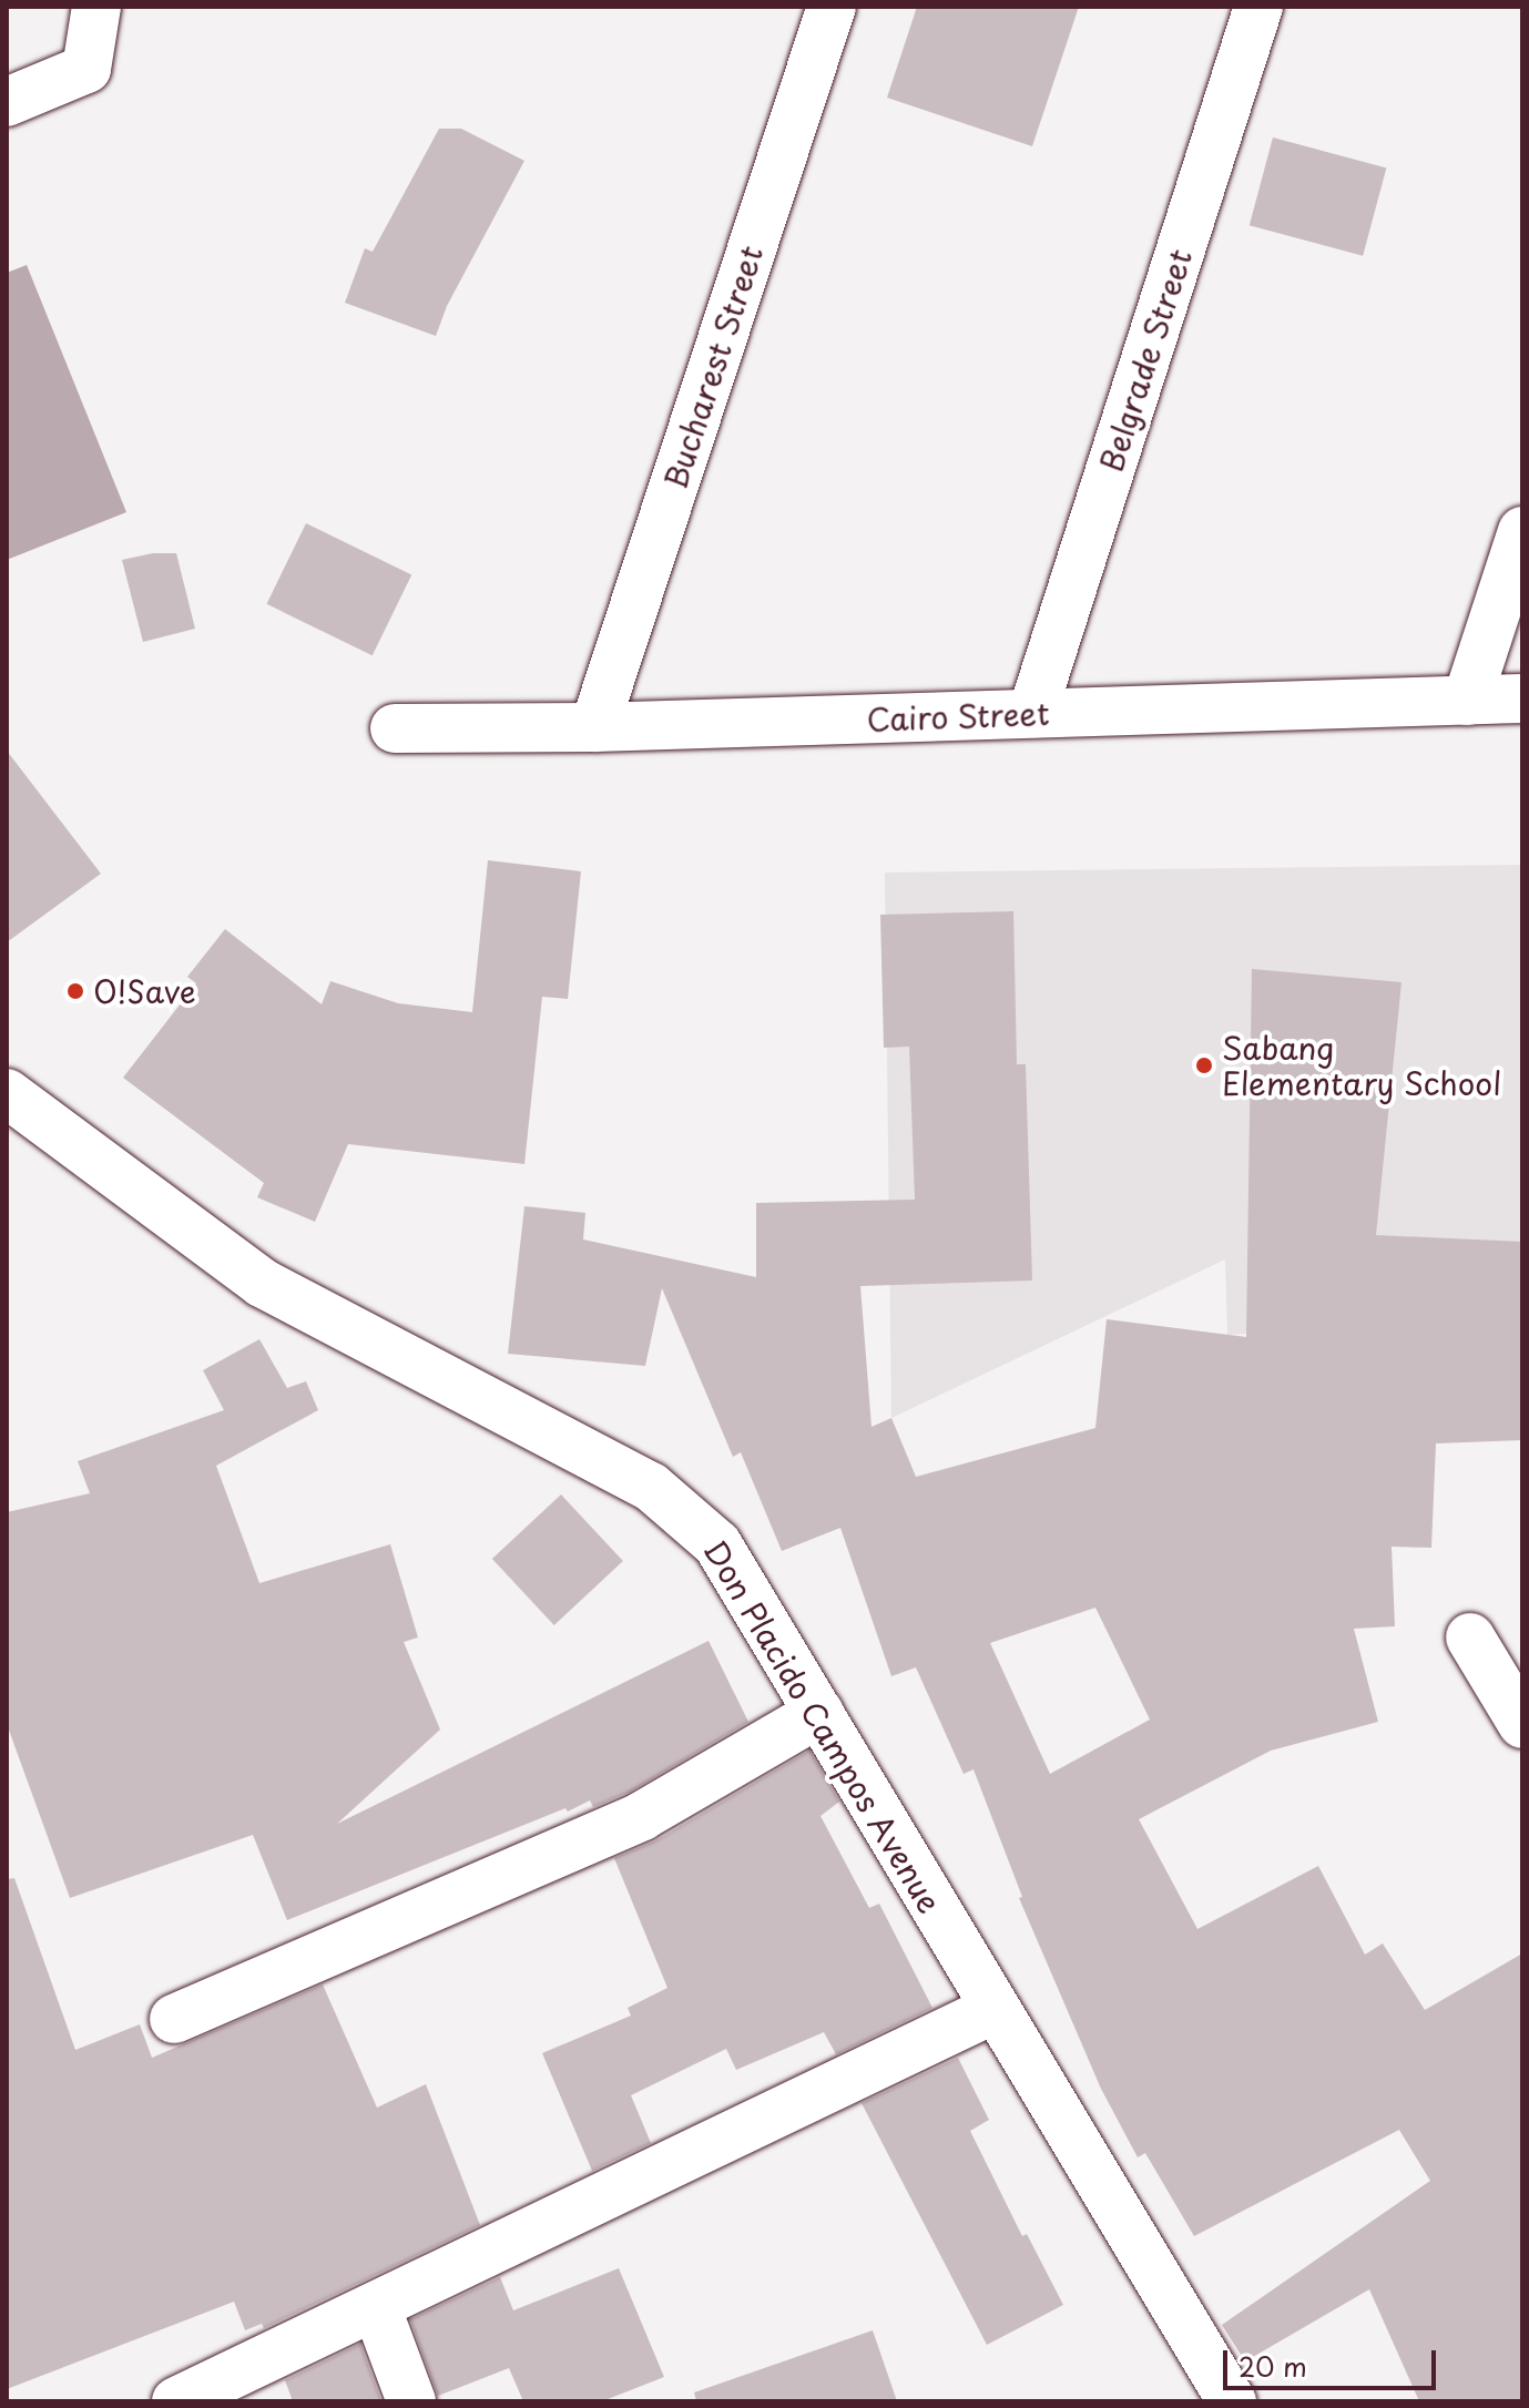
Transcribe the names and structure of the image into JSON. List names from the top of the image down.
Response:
{
  "streets": {
    "street": [
      "Belgrade Street",
      "Bucharest Street",
      "Cairo Street",
      "Don Placido Campos Avenue"
    ]
  },
  "crossings": [
    ["Belgrade Street", "Cairo Street"],
    ["Bucharest Street", "Cairo Street"]
  ],
  "places": ["O!Save", "Sabang Elementary School"],
  "scale_bar": "20 m"
}
